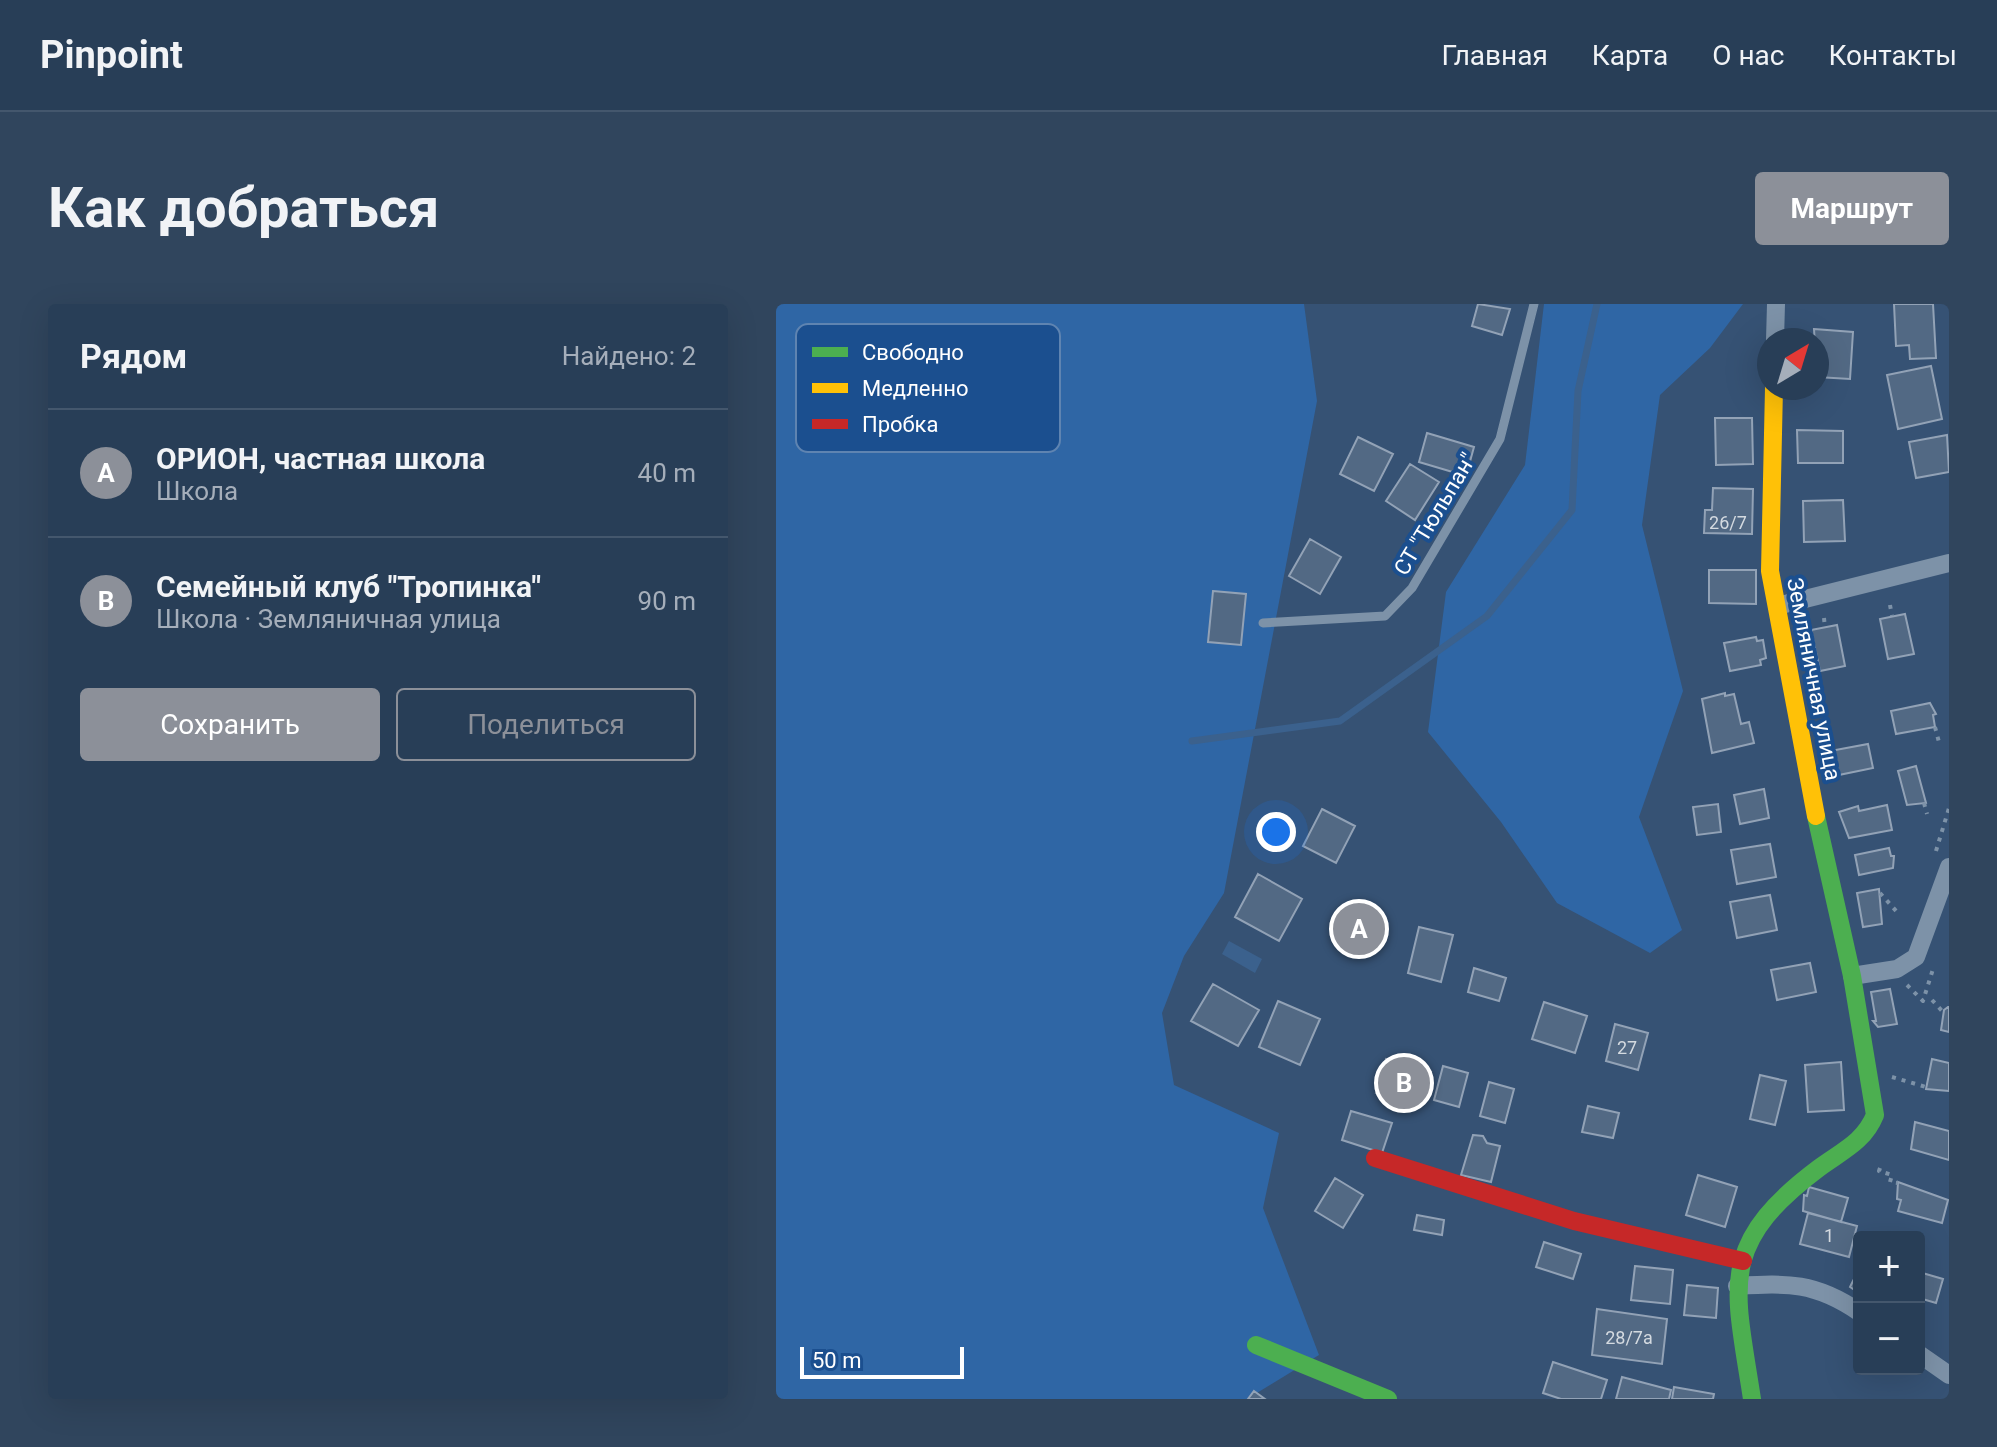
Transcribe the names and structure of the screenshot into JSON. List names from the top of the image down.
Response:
{
  "streets": {
    "street": ["Земляничная улица"],
    "lane": ["СТ \"Тюльпан\""]
  },
  "house_numbers": [
    "26/7",
    "27",
    "1",
    "28/7а"
  ],
  "legend": ["Свободно", "Медленно", "Пробка"],
  "scale_bar": "50 m",
  "north": "top right",
  "page": {
    "header": "Pinpoint",
    "nav": [
      "Главная",
      "Карта",
      "О нас",
      "Контакты"
    ],
    "buttons": [
      "Маршрут",
      ["Сохранить", "Поделиться"]
    ],
    "title": "Как добраться",
    "heading": ["Рядом", "Найдено: 2"],
    "list": [
      {
        "mark": "A",
        "name": "ОРИОН, частная школа",
        "note": "Школа",
        "value": "40 m"
      },
      {
        "mark": "B",
        "name": "Семейный клуб \"Тропинка\"",
        "note": "Школа · Земляничная улица",
        "value": "90 m"
      }
    ],
    "pins": ["A", "B"],
    "map_buttons": ["+", "−"],
    "scale": "50 m"
  }
}
